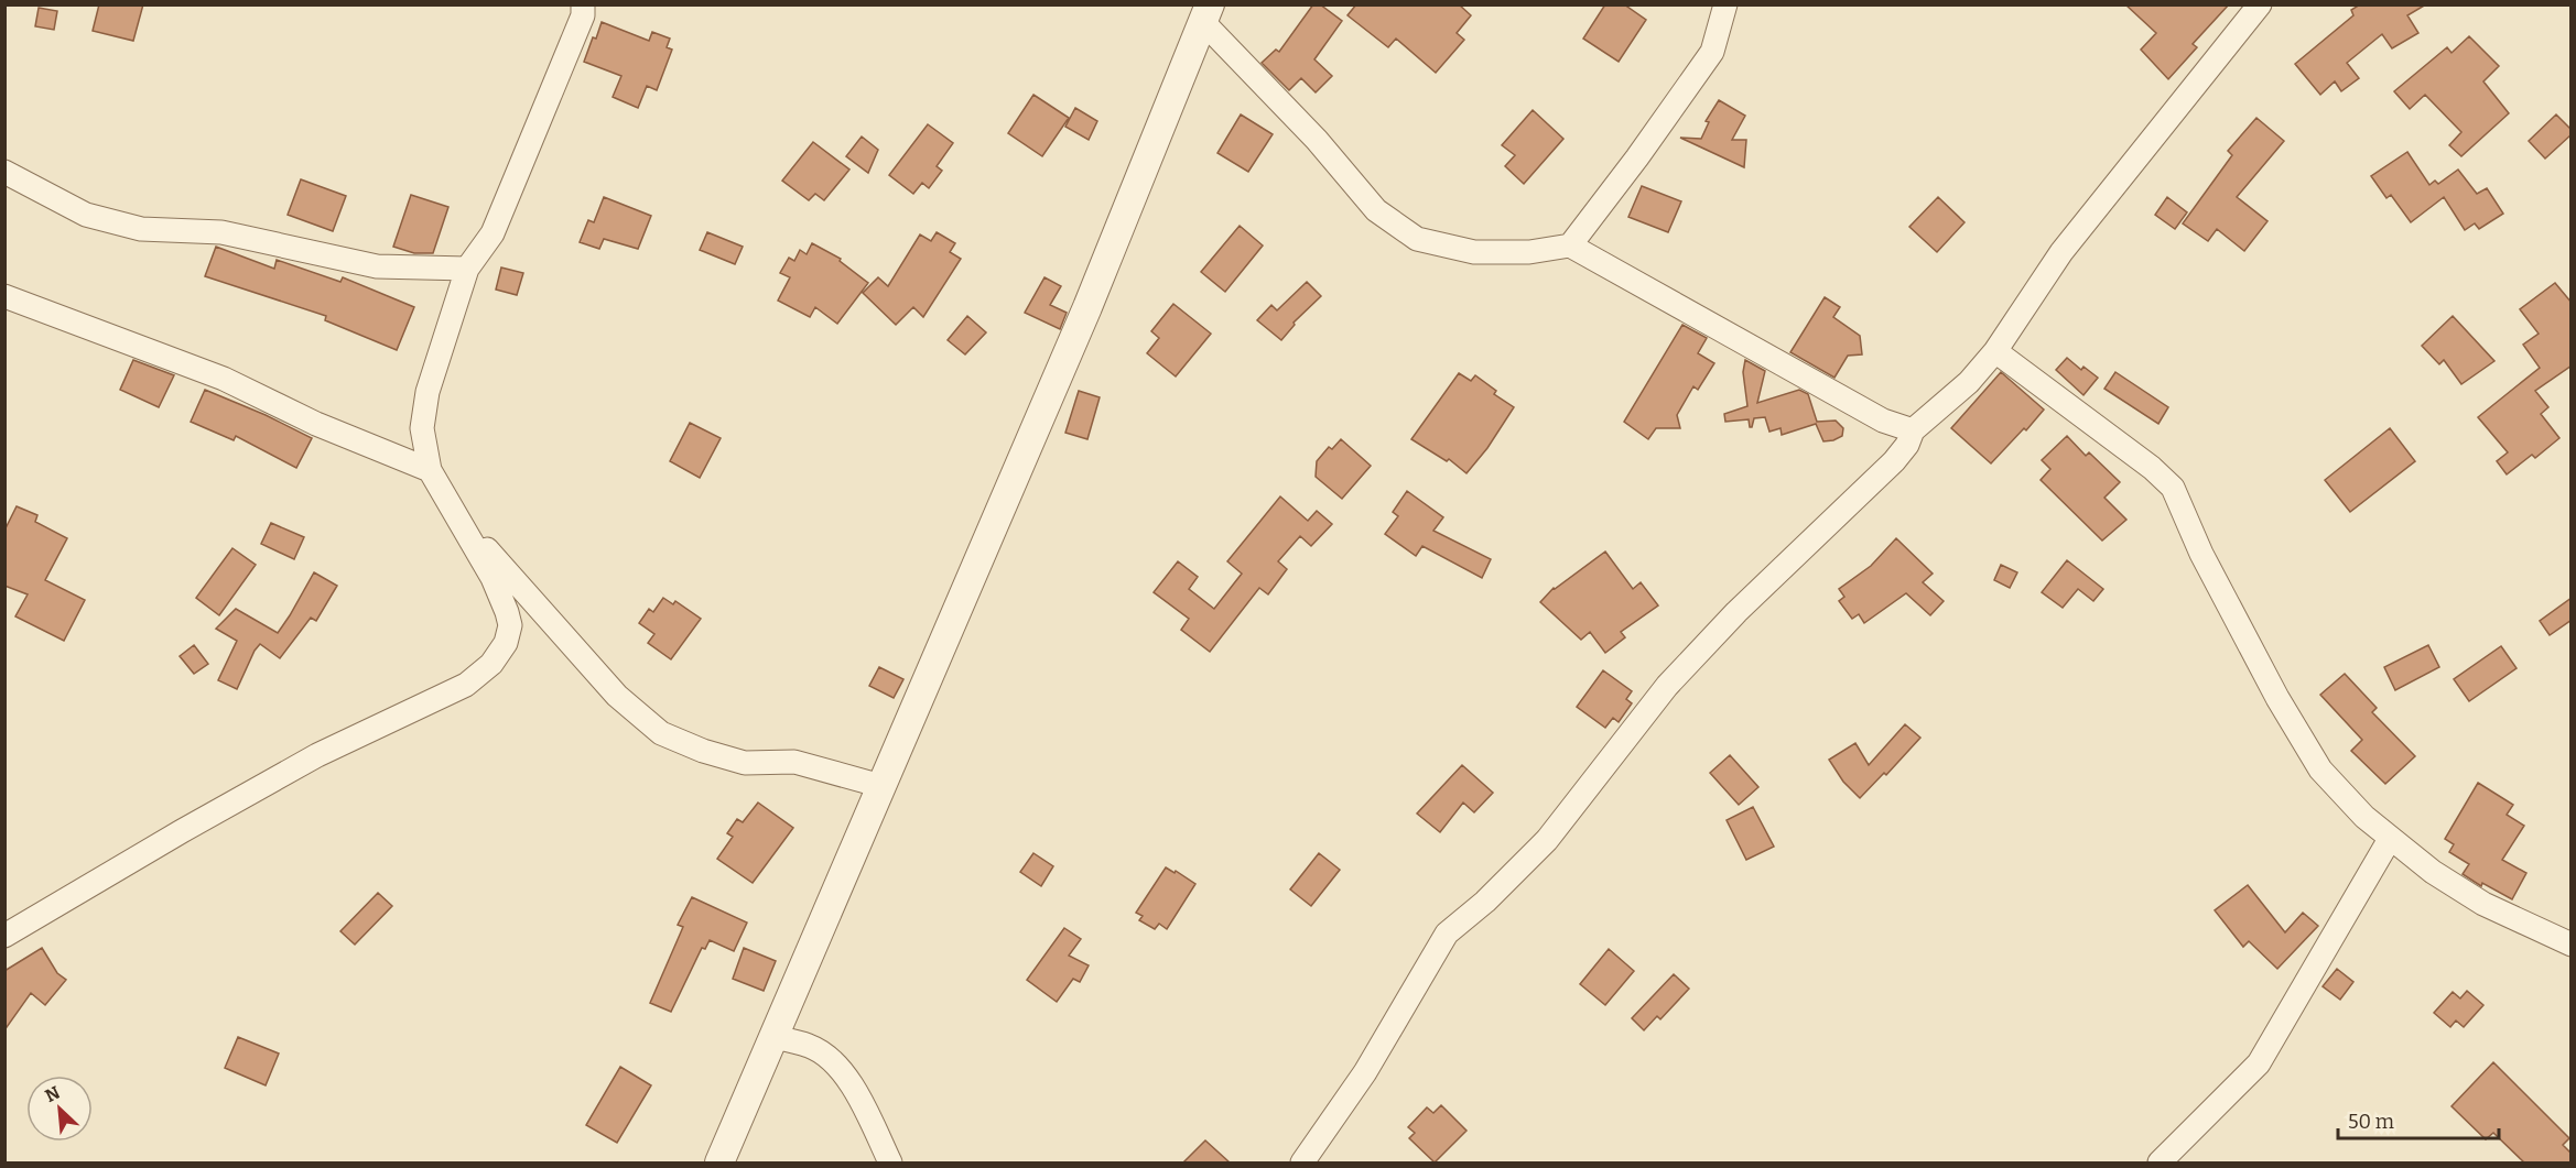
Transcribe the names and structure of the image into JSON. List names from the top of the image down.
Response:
{
  "scale_bar": "50 m",
  "north": "top left"
}
